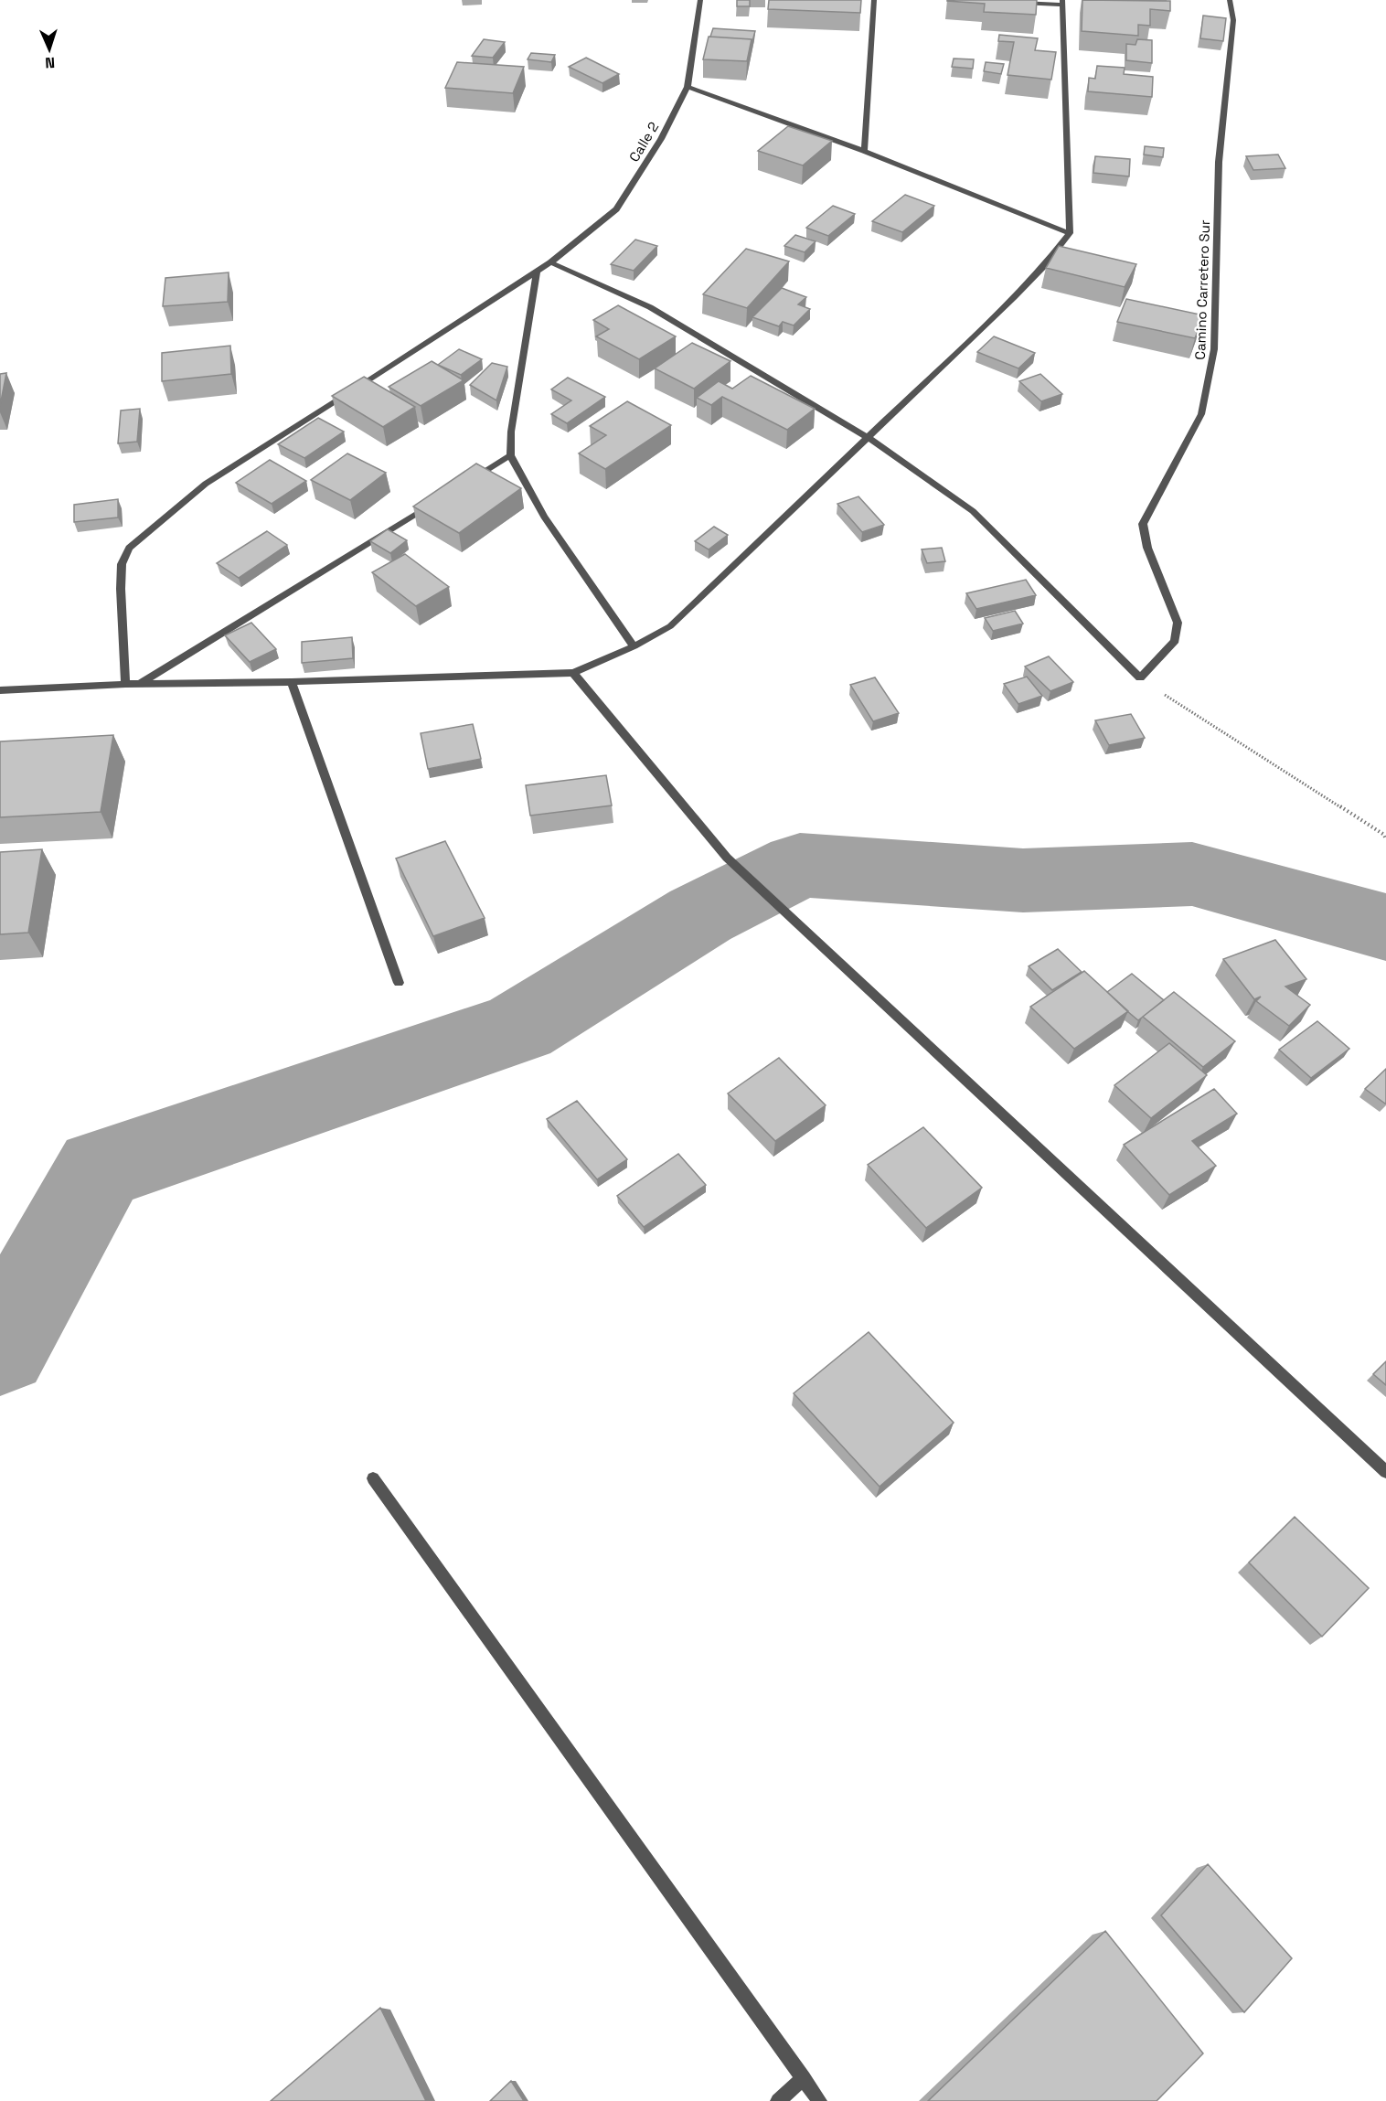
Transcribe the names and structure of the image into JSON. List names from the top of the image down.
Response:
{
  "streets": {
    "street": ["Calle 2", "Camino Carretero Sur"]
  },
  "north": "bottom"
}
